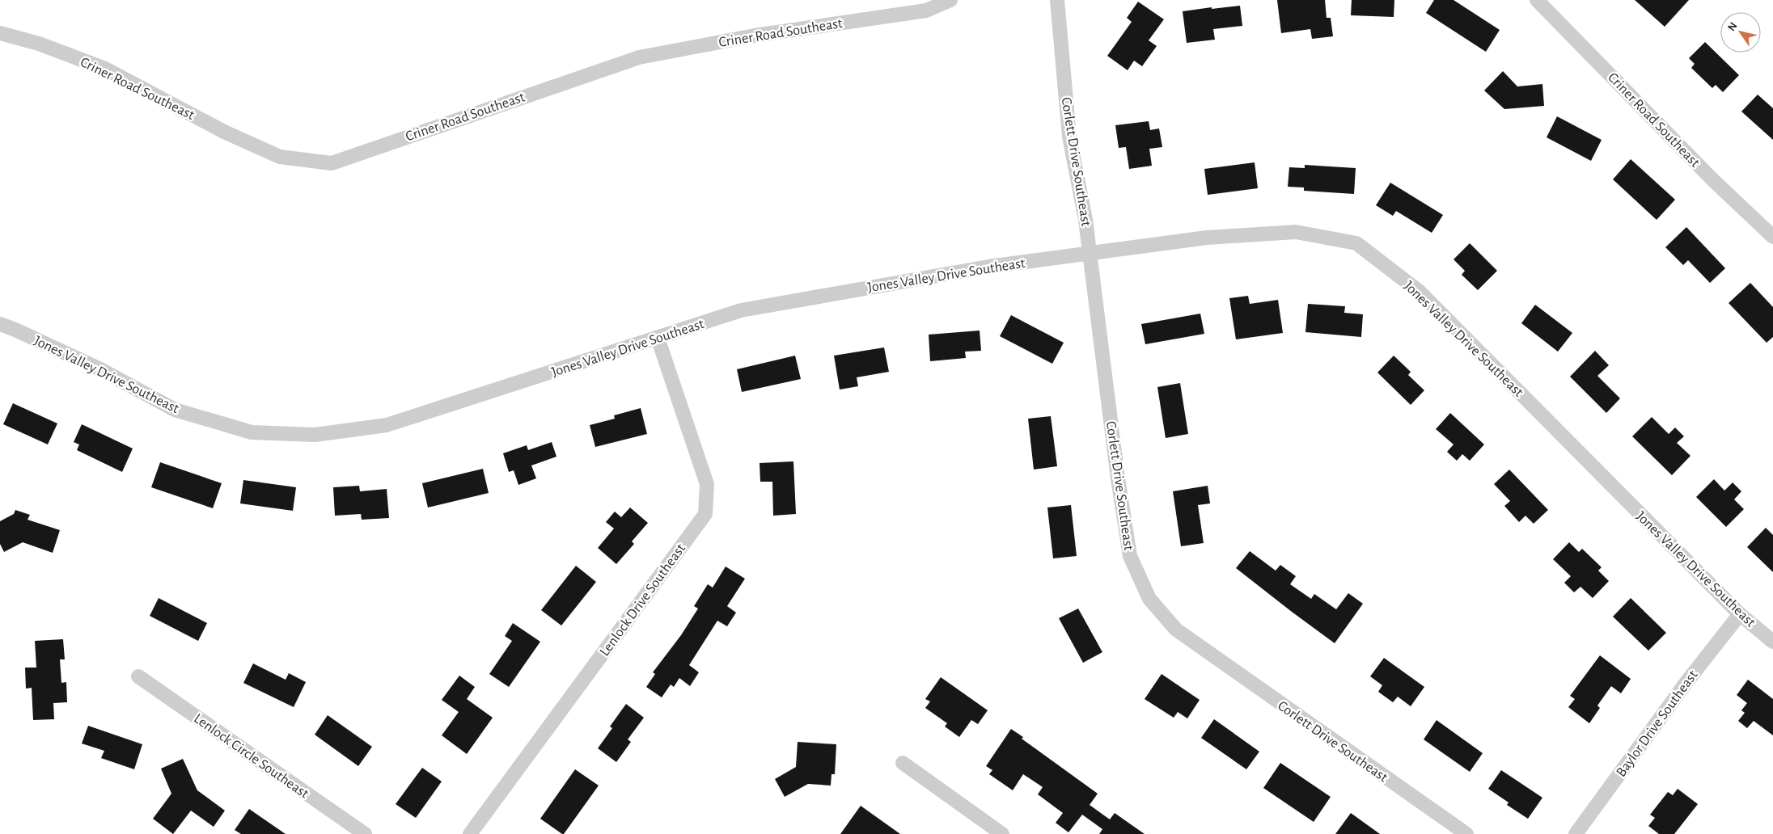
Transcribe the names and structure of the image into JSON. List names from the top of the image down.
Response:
{
  "streets": {
    "street": [
      "Criner Road Southeast",
      "Corlett Drive Southeast",
      "Jones Valley Drive Southeast",
      "Lenlock Drive Southeast",
      "Baylor Drive Southeast",
      "Lenlock Circle Southeast"
    ]
  },
  "crossings": [
    ["Corlett Drive Southeast", "Jones Valley Drive Southeast"],
    ["Jones Valley Drive Southeast", "Lenlock Drive Southeast"],
    ["Jones Valley Drive Southeast", "Baylor Drive Southeast"]
  ],
  "north": "top left"
}
